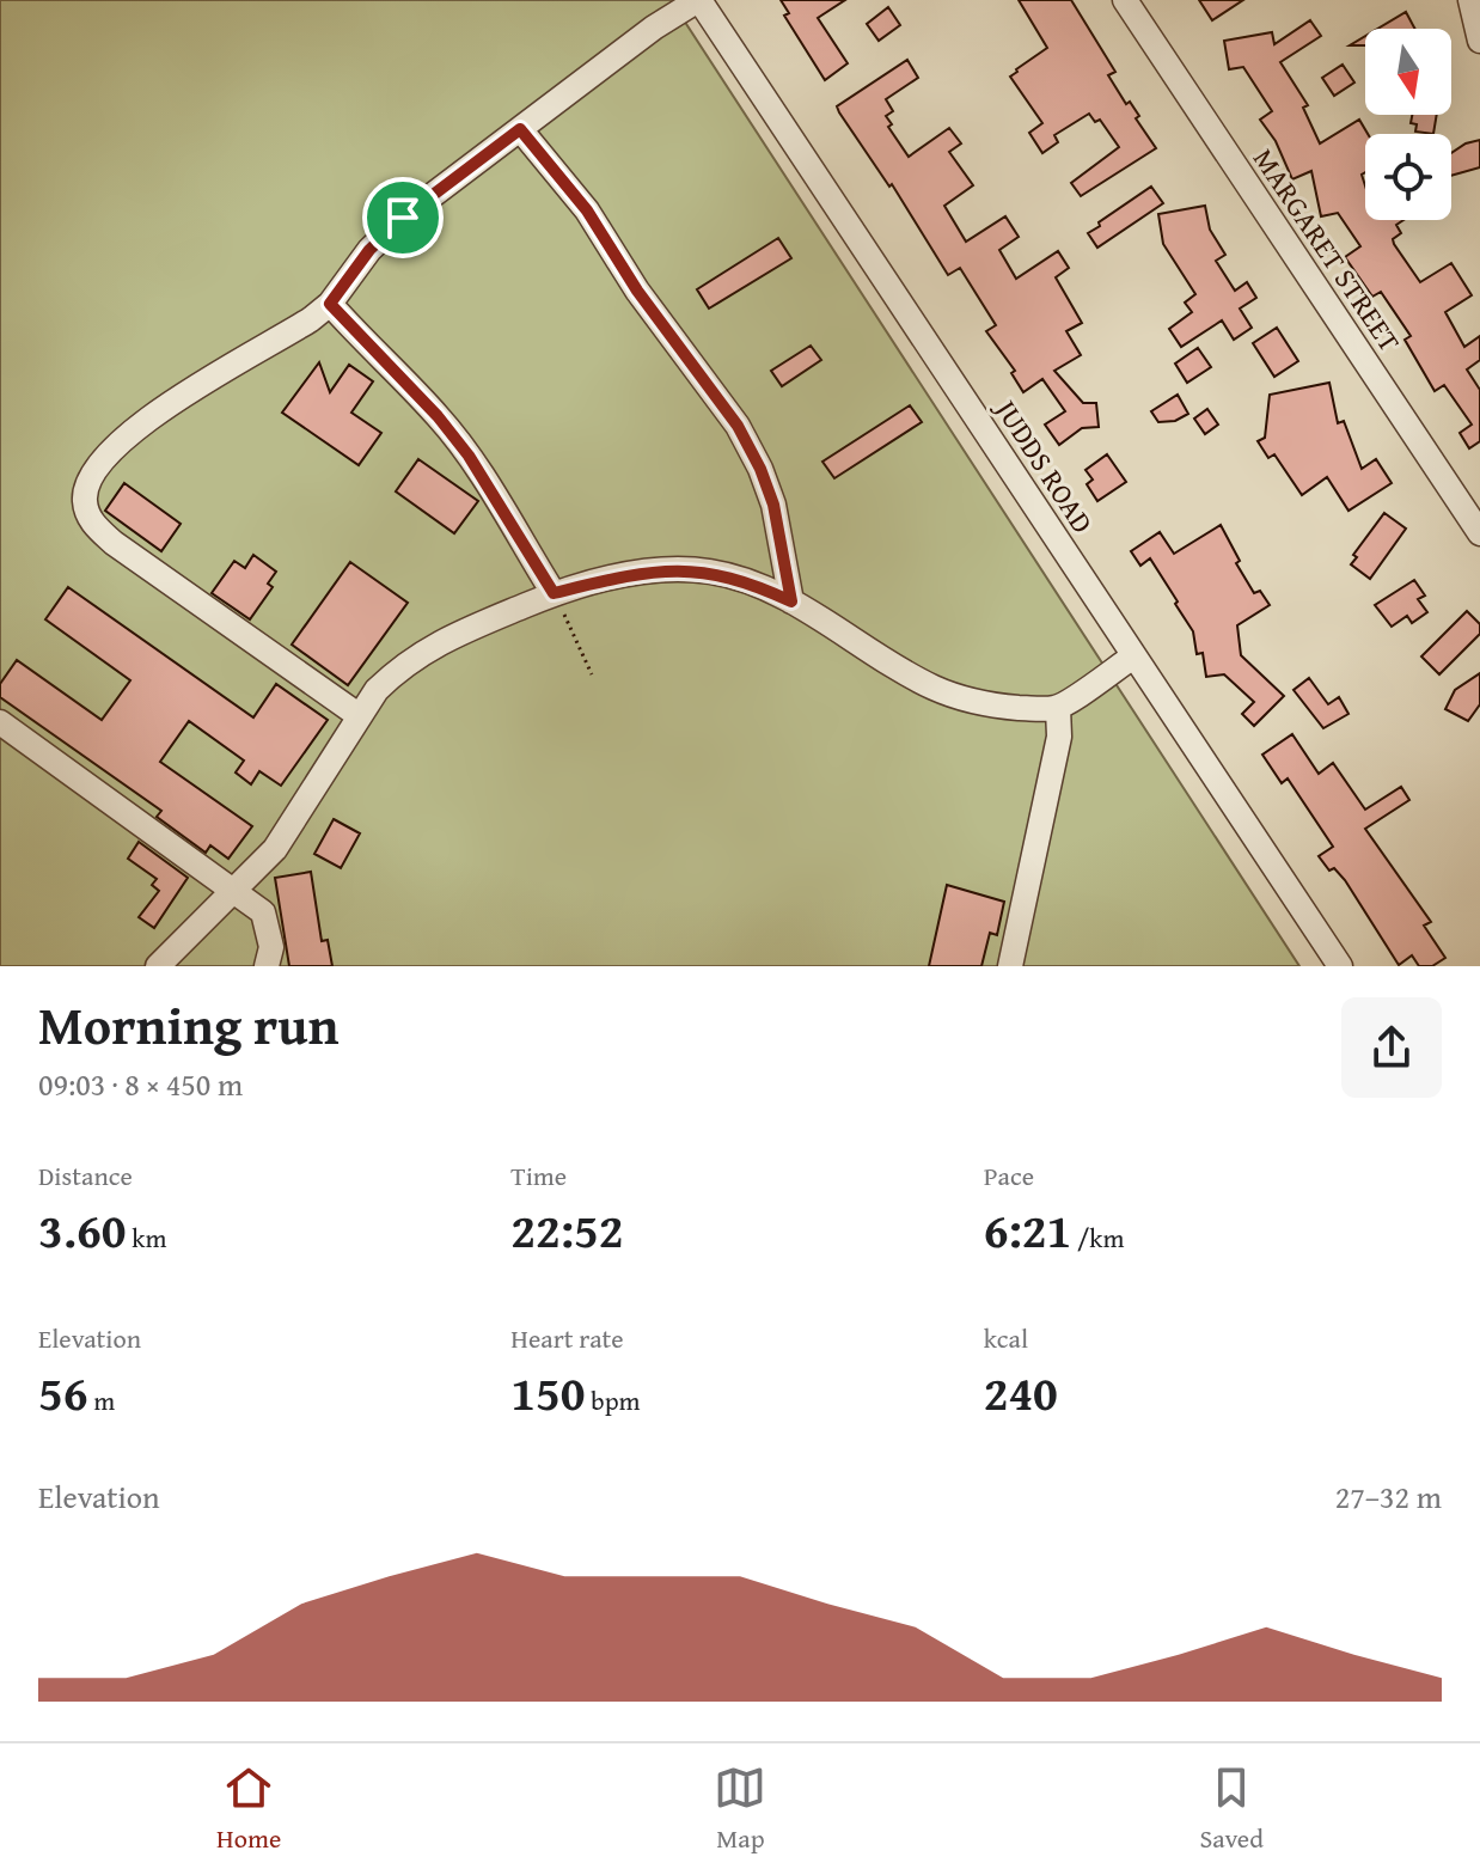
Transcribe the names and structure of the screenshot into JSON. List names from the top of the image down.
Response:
{
  "streets": {
    "street": ["MARGARET STREET", "JUDDS ROAD"]
  },
  "north": "bottom",
  "page": {
    "heading": ["Morning run", "09:03 · 8 × 450 m"],
    "stats": [
      ["Distance", "3.60 km"],
      ["Time", "22:52"],
      ["Pace", "6:21 /km"],
      ["Elevation", "56 m"],
      ["Heart rate", "150 bpm"],
      ["kcal", "240"]
    ],
    "chart": ["Elevation", "27–32 m"],
    "tabs": ["Home", "Map", "Saved"]
  }
}
